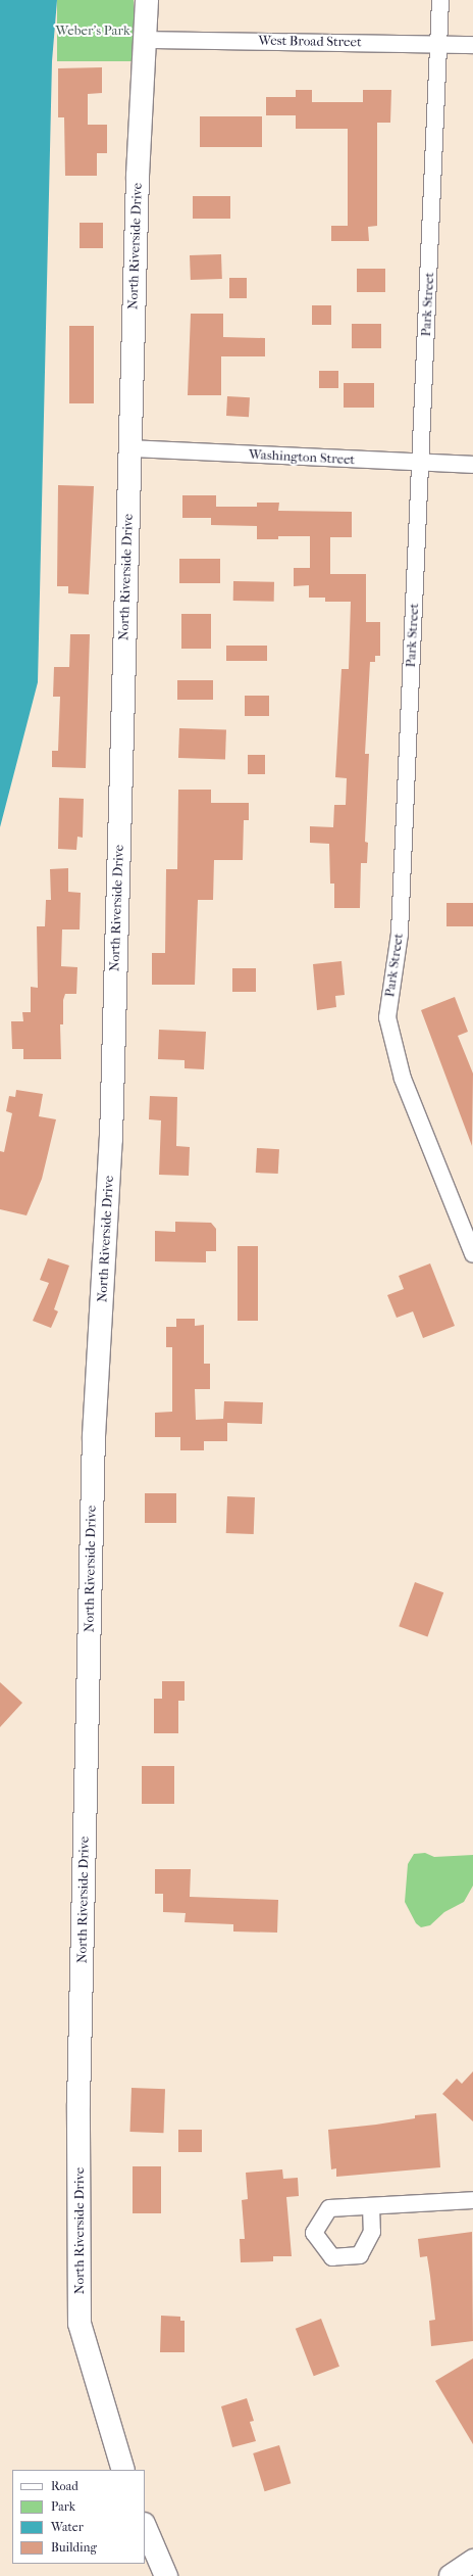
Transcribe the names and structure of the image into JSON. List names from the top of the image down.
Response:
{
  "streets": {
    "street": [
      "West Broad Street",
      "North Riverside Drive",
      "Park Street",
      "Washington Street"
    ]
  },
  "crossings": [
    ["West Broad Street", "North Riverside Drive"],
    ["West Broad Street", "Park Street"],
    ["North Riverside Drive", "Washington Street"],
    ["Park Street", "Washington Street"]
  ],
  "parks": ["Weber's Park"],
  "legend": [
    "Road",
    "Park",
    "Water",
    "Building"
  ]
}
